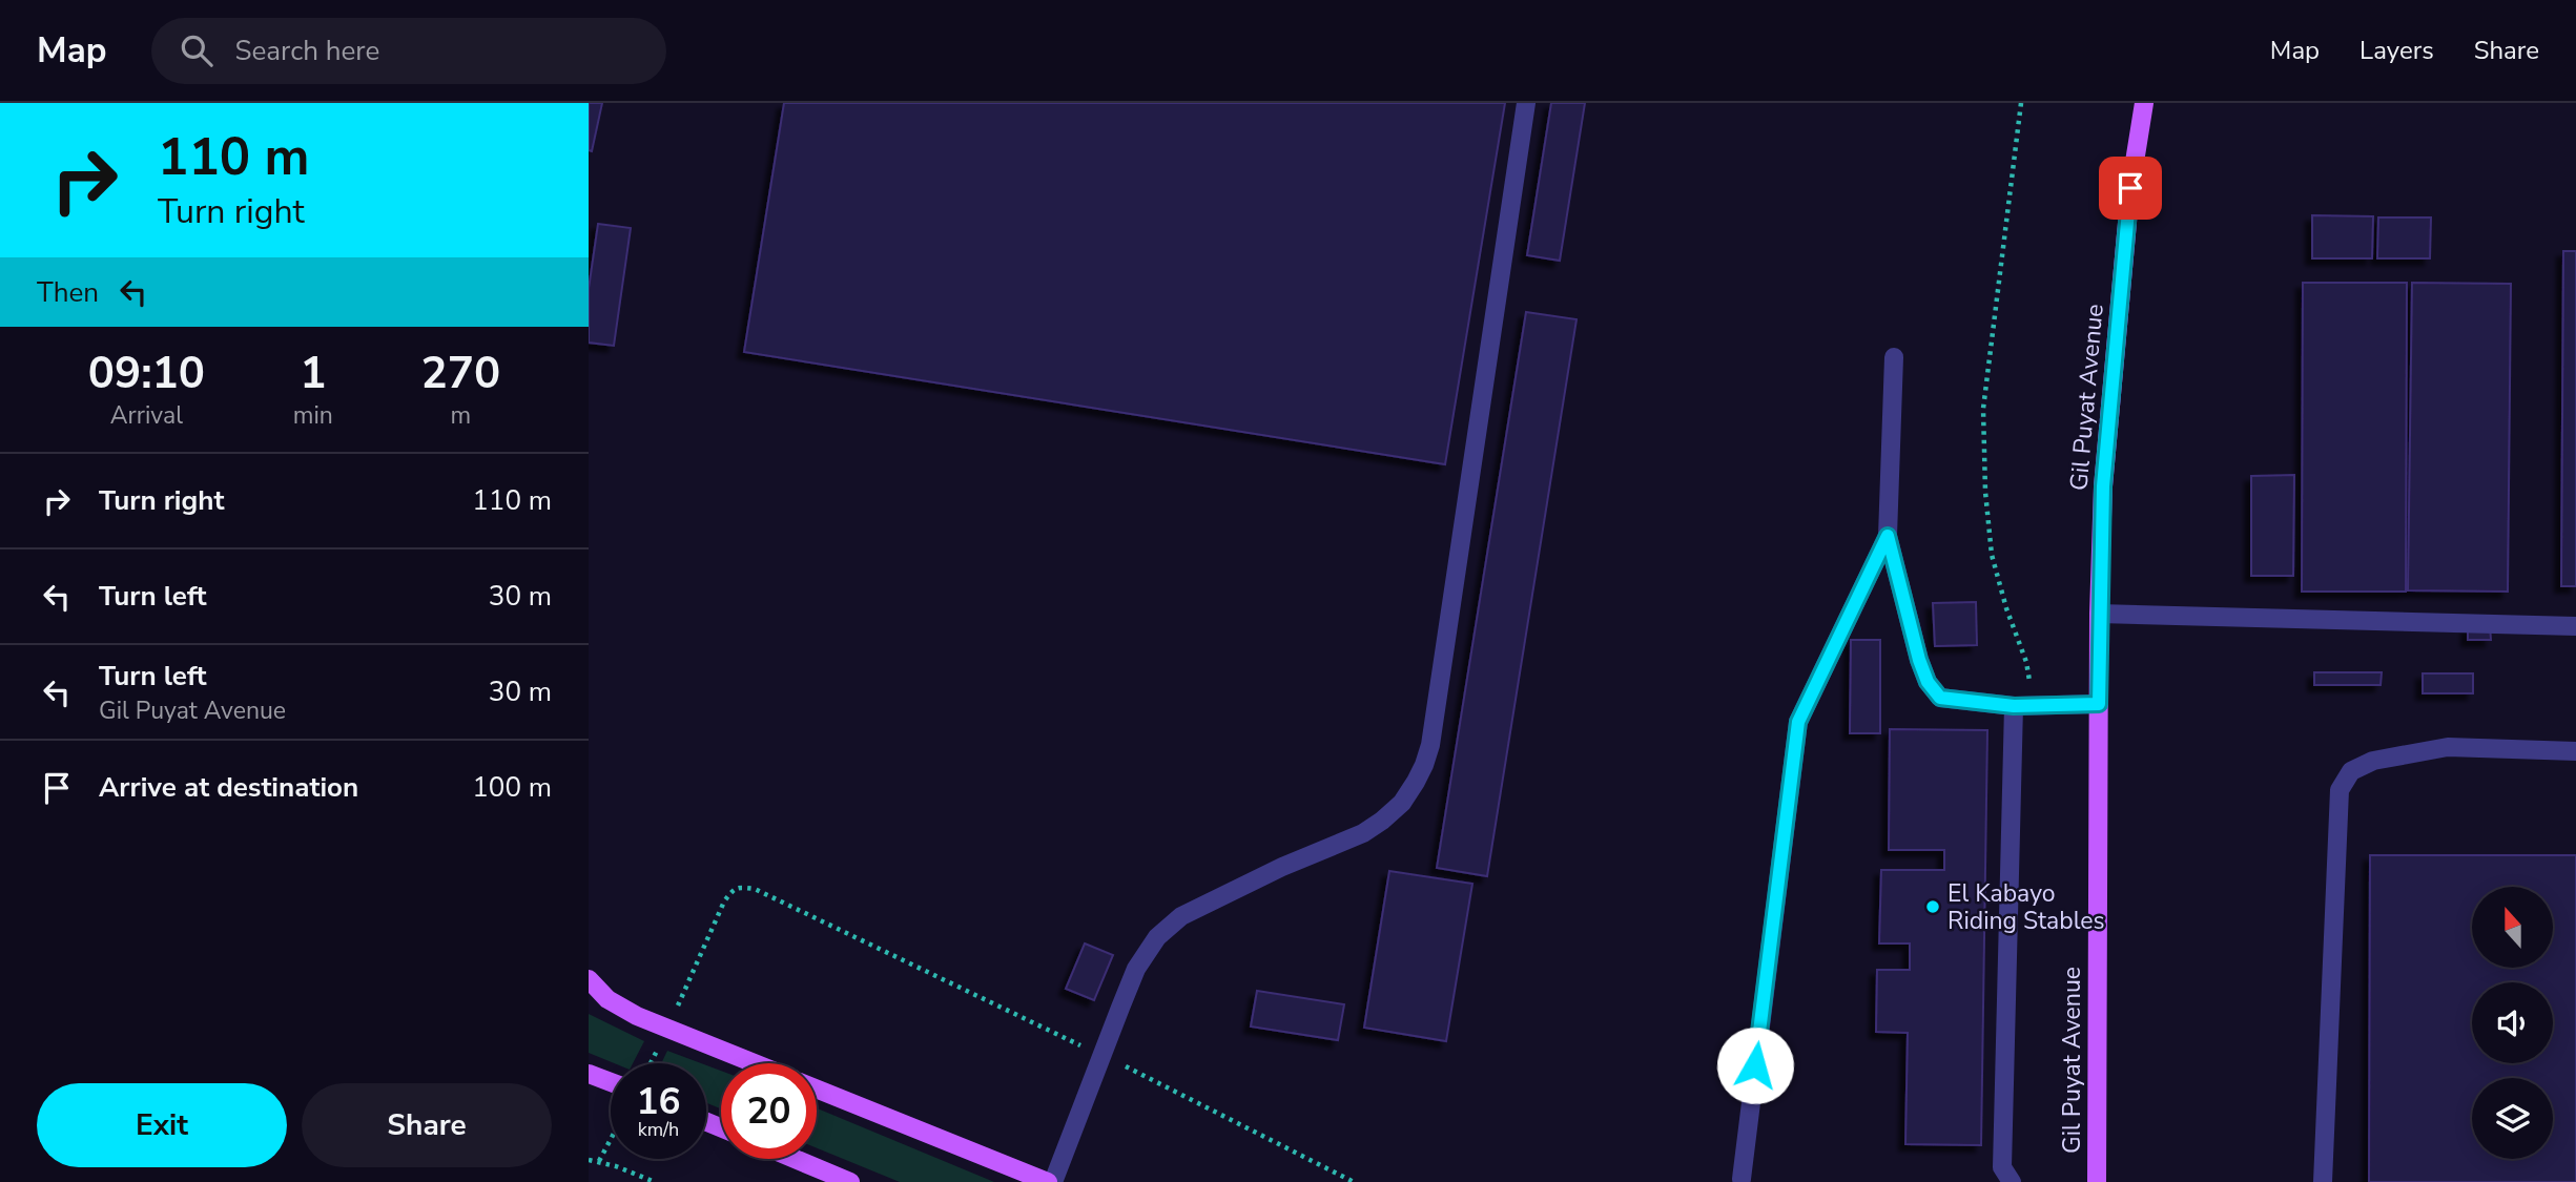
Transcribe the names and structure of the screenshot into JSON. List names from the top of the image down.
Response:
{
  "streets": {
    "main road": ["Gil Puyat Avenue"]
  },
  "places": ["El Kabayo Riding Stables"],
  "north": "top",
  "page": {
    "header": "Map",
    "search": "Search here",
    "nav": ["Map", "Layers", "Share"],
    "turn": ["110 m", "Turn right"],
    "then": "Then",
    "eta": [
      "09:10",
      "Arrival",
      "1",
      "min",
      "270",
      "m"
    ],
    "list": [
      {
        "name": "Turn right",
        "value": "110 m"
      },
      {
        "name": "Turn left",
        "value": "30 m"
      },
      {
        "name": "Turn left",
        "note": "Gil Puyat Avenue",
        "value": "30 m"
      },
      {
        "name": "Arrive at destination",
        "value": "100 m"
      }
    ],
    "speed": "16 km/h",
    "limit": "20",
    "buttons": ["Exit", "Share"]
  }
}
